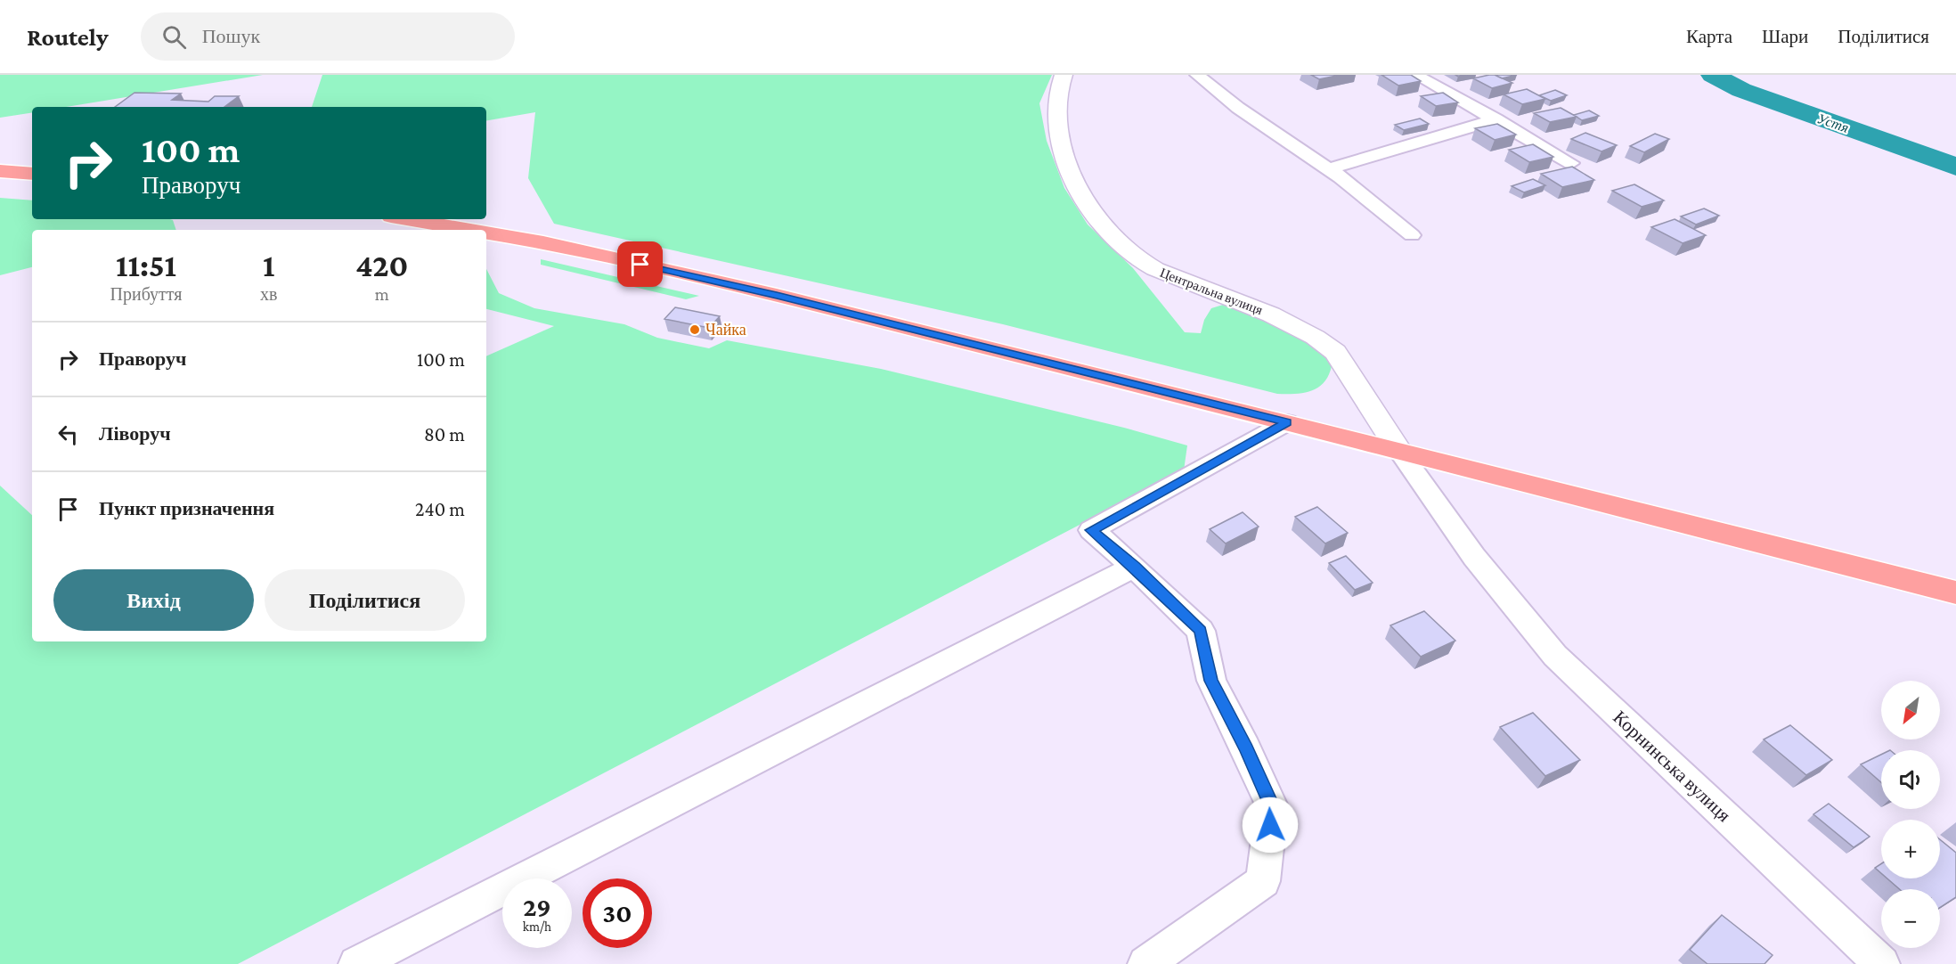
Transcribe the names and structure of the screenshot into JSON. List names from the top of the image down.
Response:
{
  "streets": {
    "street": ["Центральна вулиця", "Корнинська вулиця"]
  },
  "crossings": [
    ["Центральна вулиця", "Корнинська вулиця"]
  ],
  "water": ["Устя"],
  "places": ["Чайка"],
  "north": "bottom left",
  "page": {
    "header": "Routely",
    "search": "Пошук",
    "nav": ["Карта", "Шари", "Поділитися"],
    "turn": ["100 m", "Праворуч"],
    "eta": [
      "11:51",
      "Прибуття",
      "1",
      "хв",
      "420",
      "m"
    ],
    "list": [
      {
        "name": "Праворуч",
        "value": "100 m"
      },
      {
        "name": "Ліворуч",
        "value": "80 m"
      },
      {
        "name": "Пункт призначення",
        "value": "240 m"
      }
    ],
    "buttons": ["Вихід", "Поділитися"],
    "map_buttons": ["+", "−"],
    "speed": "29 km/h",
    "limit": "30"
  }
}
